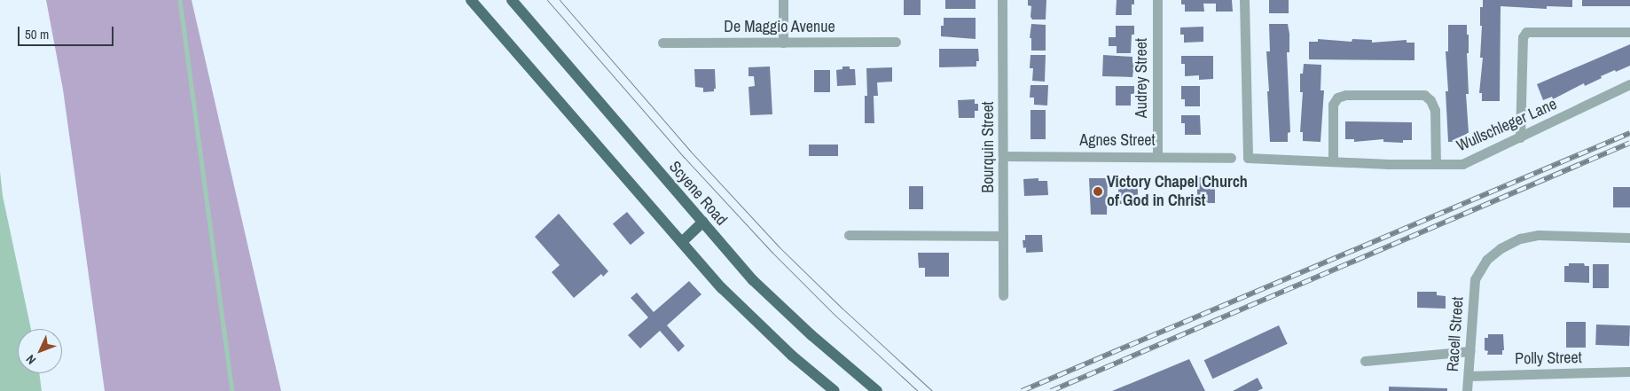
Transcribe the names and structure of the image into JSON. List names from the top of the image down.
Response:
{
  "streets": {
    "main road": ["Scyene Road"],
    "street": [
      "De Maggio Avenue",
      "Audrey Street",
      "Wullschleger Lane",
      "Agnes Street",
      "Bourquin Street",
      "Racell Street",
      "Polly Street"
    ]
  },
  "crossings": [
    ["Audrey Street", "Agnes Street"],
    ["Agnes Street", "Bourquin Street"],
    ["Racell Street", "Polly Street"]
  ],
  "places": ["Victory Chapel Church of God in Christ"],
  "scale_bar": "50 m",
  "north": "bottom left"
}
